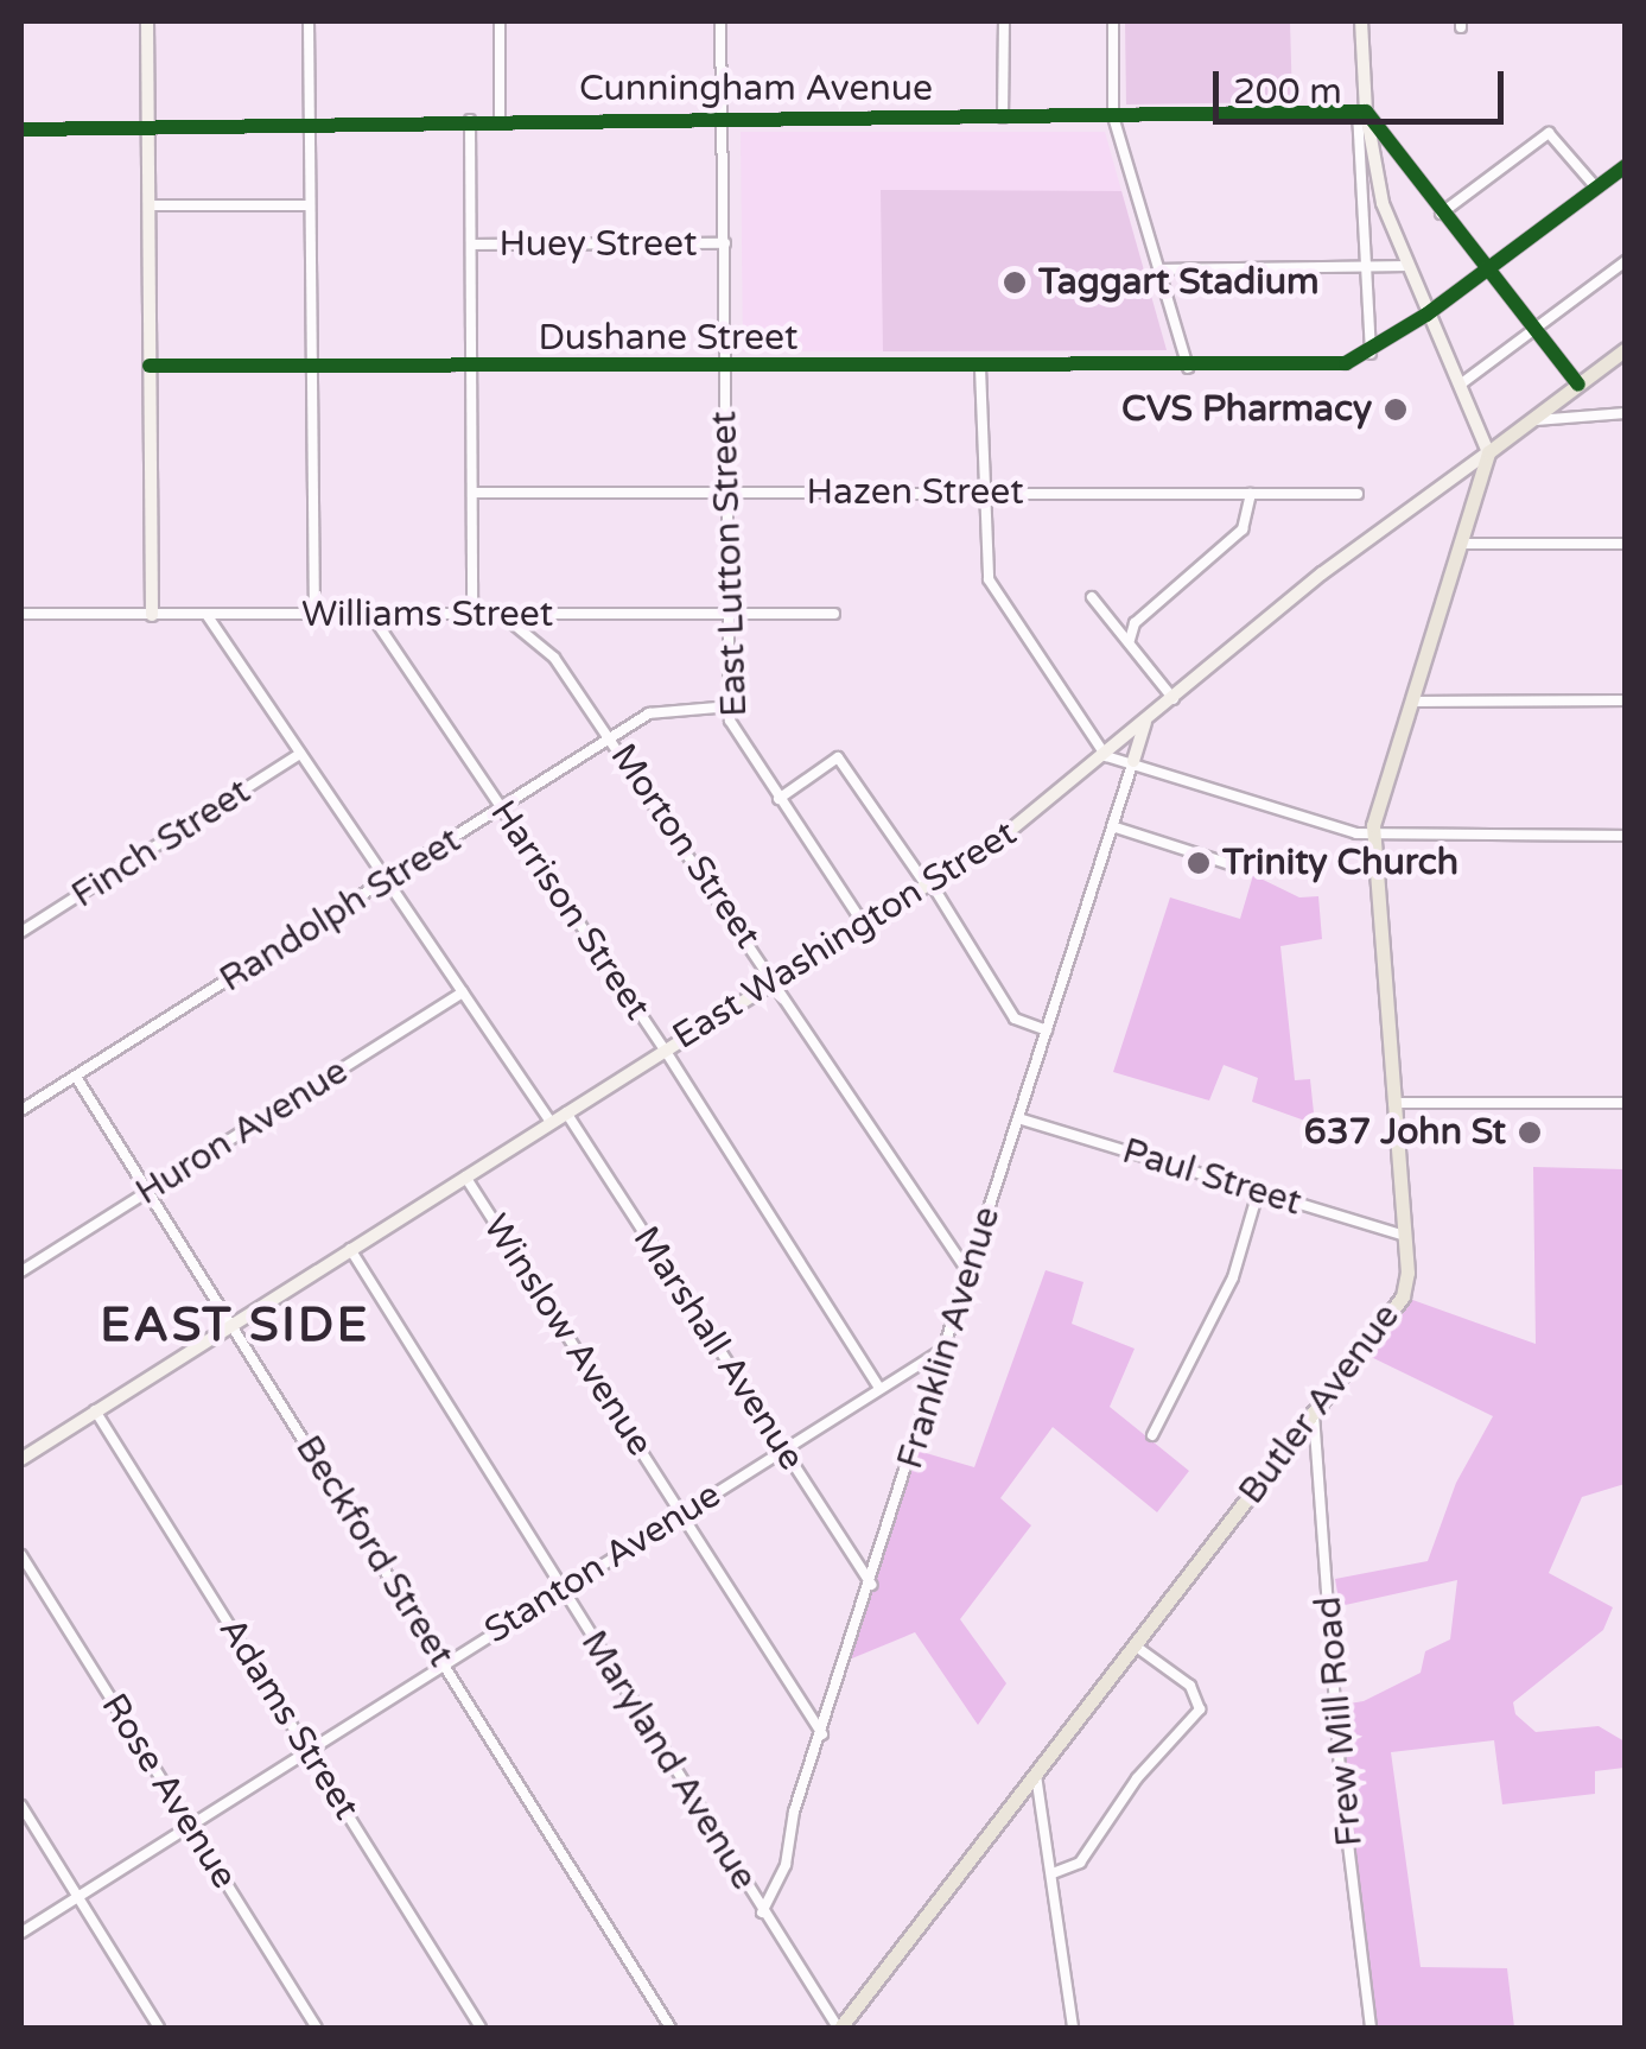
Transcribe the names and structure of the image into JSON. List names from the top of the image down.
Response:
{
  "streets": {
    "main road": ["East Washington Street", "Butler Avenue"],
    "street": [
      "Cunningham Avenue",
      "Huey Street",
      "Dushane Street",
      "Hazen Street",
      "East Lutton Street",
      "Williams Street",
      "Finch Street",
      "Morton Street",
      "Randolph Street",
      "Harrison Street",
      "Huron Avenue",
      "Paul Street",
      "Winslow Avenue",
      "Franklin Avenue",
      "Marshall Avenue",
      "Beckford Street",
      "Stanton Avenue",
      "Adams Street",
      "Frew Mill Road",
      "Maryland Avenue",
      "Rose Avenue"
    ]
  },
  "crossings": [
    ["Cunningham Avenue", "East Lutton Street"],
    ["Huey Street", "East Lutton Street"],
    ["Dushane Street", "East Lutton Street"],
    ["Hazen Street", "East Lutton Street"],
    ["East Lutton Street", "Williams Street"],
    ["East Lutton Street", "Randolph Street"],
    ["East Lutton Street", "East Washington Street"],
    ["Williams Street", "Morton Street"],
    ["Williams Street", "Harrison Street"],
    ["Morton Street", "Randolph Street"],
    ["Morton Street", "East Washington Street"],
    ["Morton Street", "Franklin Avenue"],
    ["Randolph Street", "Harrison Street"],
    ["Randolph Street", "Beckford Street"],
    ["Harrison Street", "East Washington Street"],
    ["Harrison Street", "Stanton Avenue"],
    ["East Washington Street", "Winslow Avenue"],
    ["East Washington Street", "Marshall Avenue"],
    ["East Washington Street", "Butler Avenue"],
    ["East Washington Street", "Beckford Street"],
    ["East Washington Street", "Adams Street"],
    ["East Washington Street", "Maryland Avenue"],
    ["Huron Avenue", "Beckford Street"],
    ["Paul Street", "Franklin Avenue"],
    ["Paul Street", "Butler Avenue"],
    ["Winslow Avenue", "Franklin Avenue"],
    ["Winslow Avenue", "Stanton Avenue"],
    ["Franklin Avenue", "Marshall Avenue"],
    ["Franklin Avenue", "Stanton Avenue"],
    ["Franklin Avenue", "Maryland Avenue"],
    ["Marshall Avenue", "Stanton Avenue"],
    ["Butler Avenue", "Frew Mill Road"],
    ["Butler Avenue", "Maryland Avenue"],
    ["Beckford Street", "Stanton Avenue"],
    ["Stanton Avenue", "Adams Street"],
    ["Stanton Avenue", "Maryland Avenue"],
    ["Stanton Avenue", "Rose Avenue"]
  ],
  "districts": ["EAST SIDE"],
  "places": [
    "Taggart Stadium",
    "CVS Pharmacy",
    "Trinity Church",
    "637 John St"
  ],
  "scale_bar": "200 m"
}
